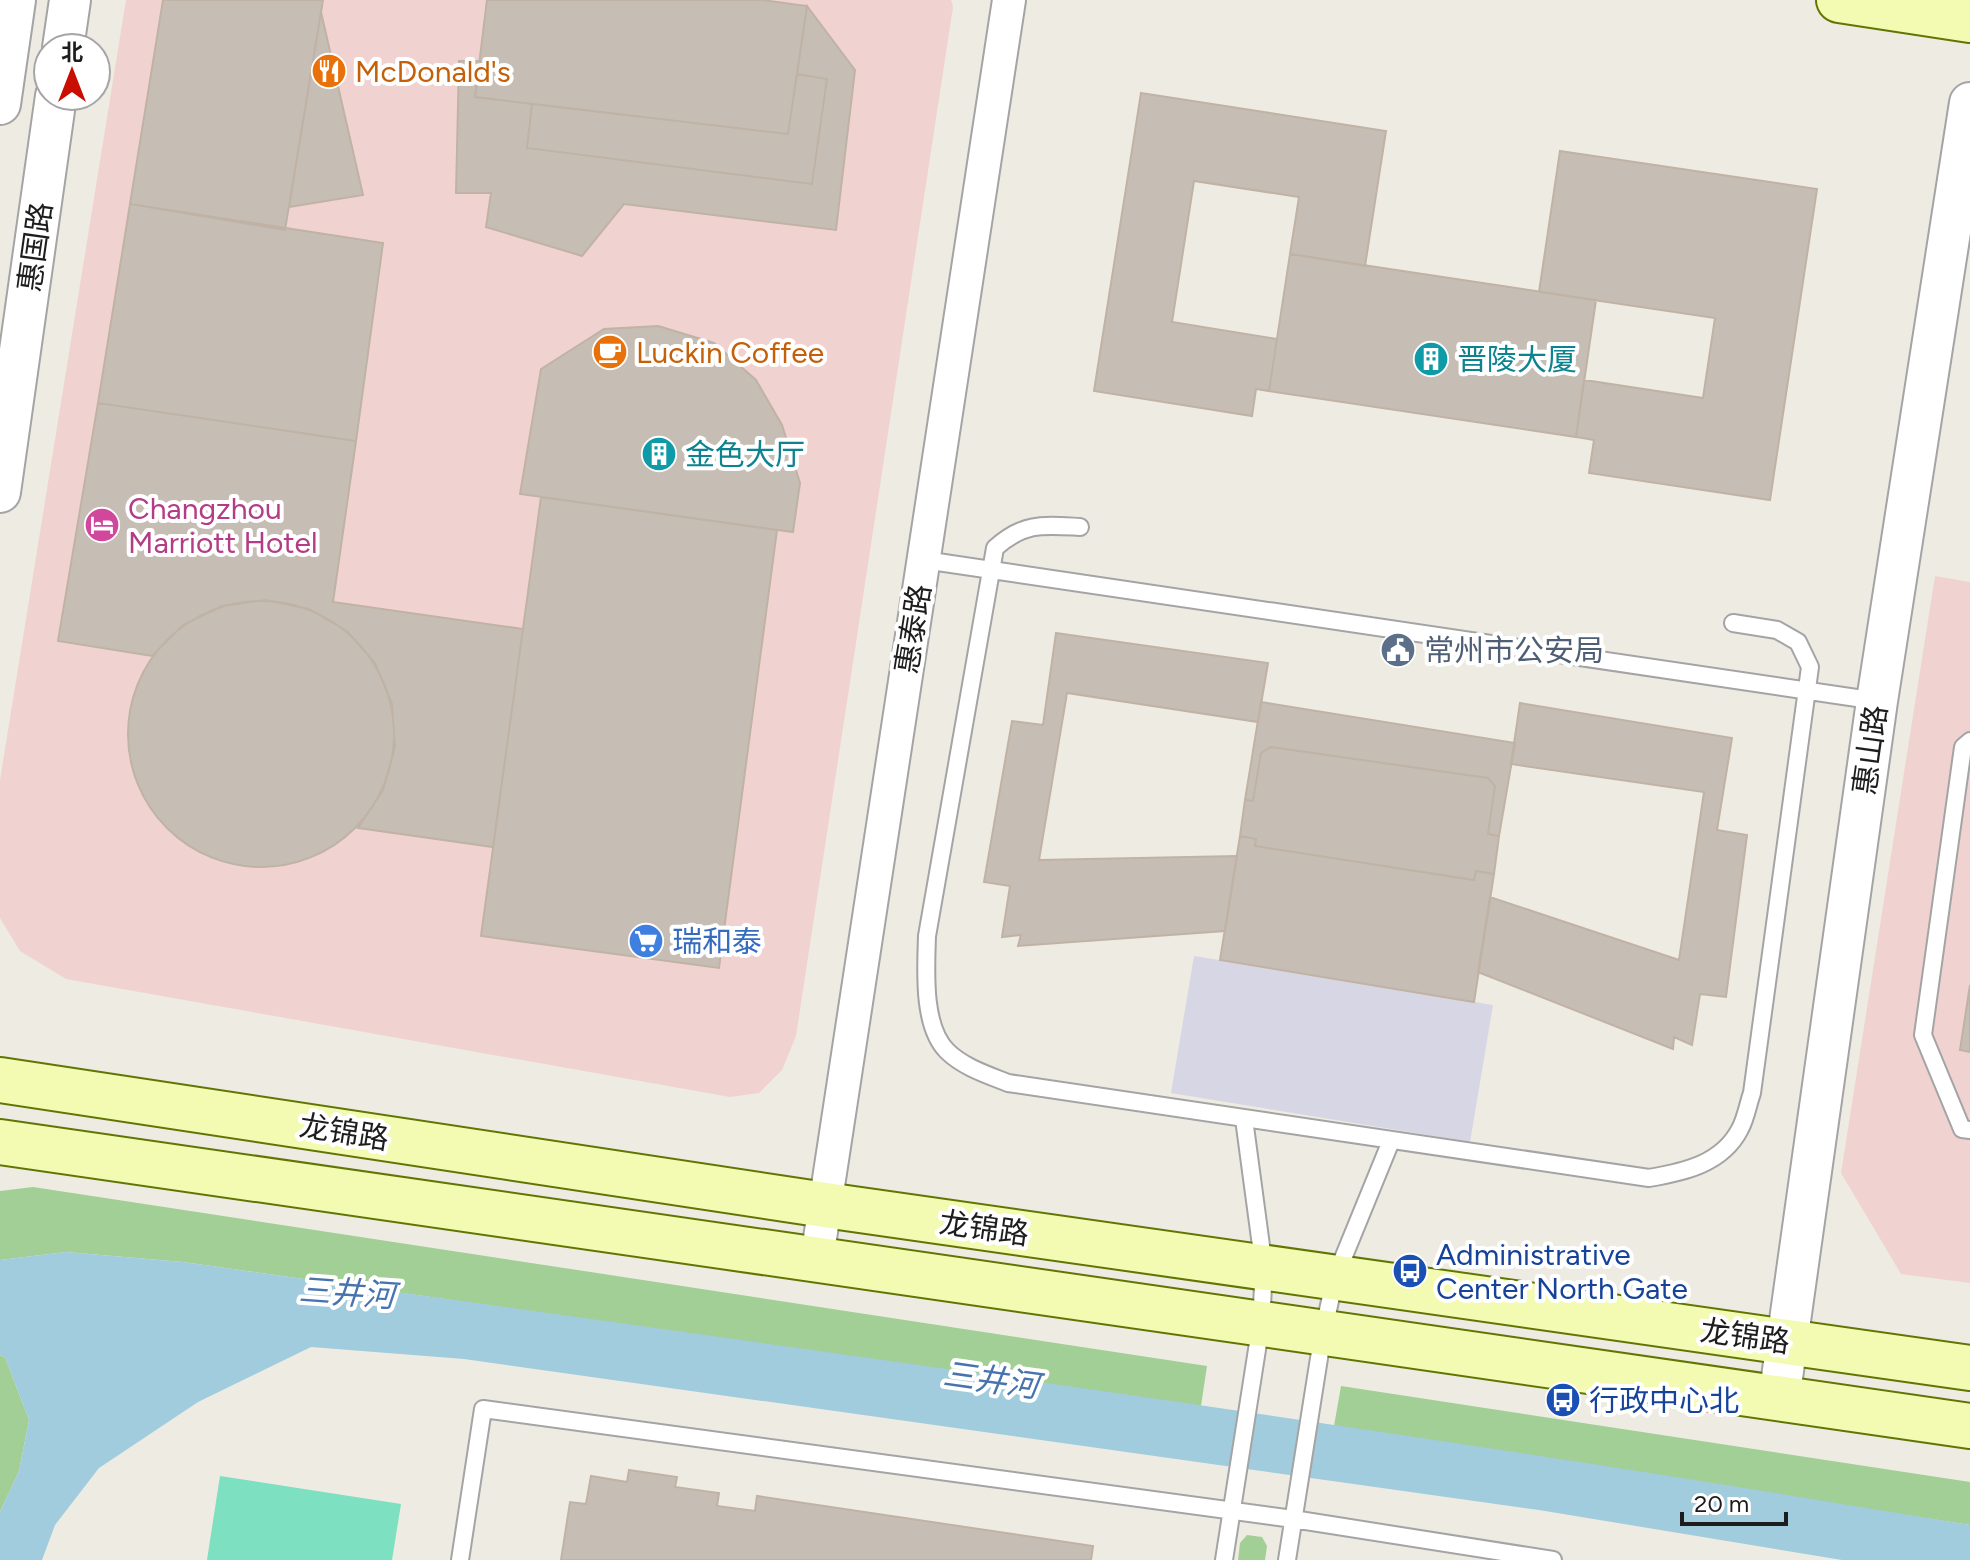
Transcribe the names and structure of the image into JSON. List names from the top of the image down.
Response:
{
  "streets": {
    "main road": ["龙锦路"],
    "street": ["惠国路", "惠泰路", "惠山路"]
  },
  "crossings": [
    ["惠泰路", "龙锦路"],
    ["惠山路", "龙锦路"]
  ],
  "water": ["三井河"],
  "places": {
    "restaurant": ["McDonald's"],
    "cafe": ["Luckin Coffee"],
    "building": ["晋陵大厦", "金色大厅"],
    "hotel": ["Changzhou Marriott Hotel"],
    "public building": ["常州市公安局"],
    "supermarket": ["瑞和泰"],
    "bus stop": ["Administrative Center North Gate", "行政中心北"]
  },
  "scale_bar": "20 m",
  "north": "top"
}
